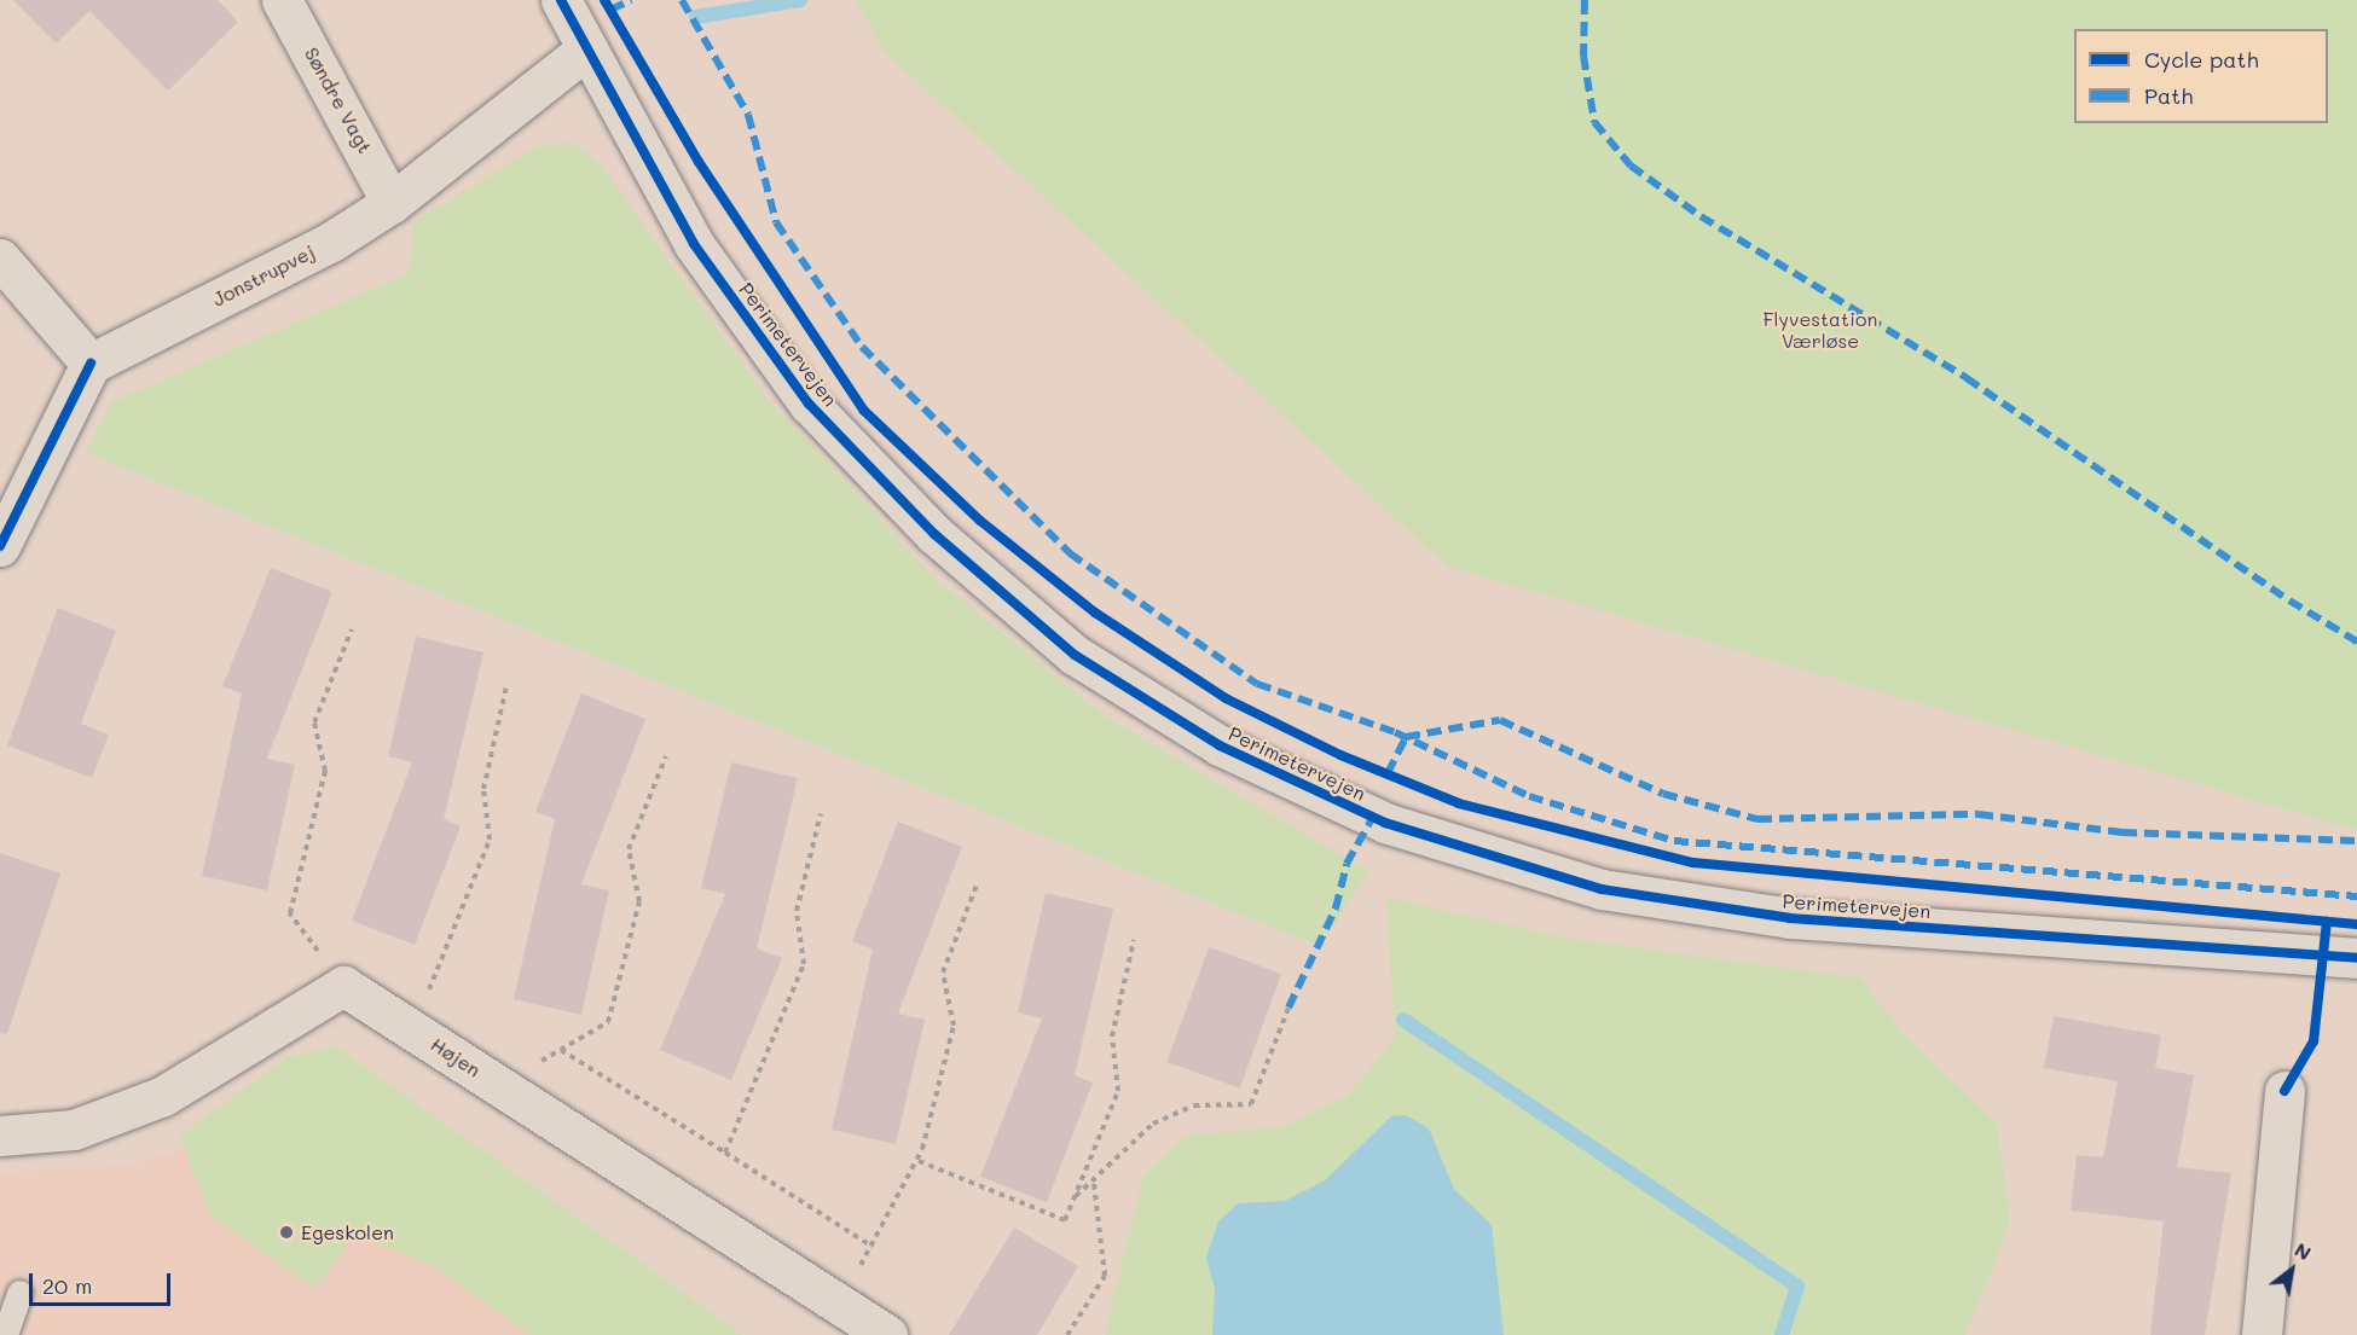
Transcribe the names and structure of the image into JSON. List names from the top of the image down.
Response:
{
  "streets": {
    "street": [
      "Søndre Vagt",
      "Jonstrupvej",
      "Perimetervejen",
      "Højen"
    ]
  },
  "crossings": [
    ["Søndre Vagt", "Jonstrupvej"],
    ["Jonstrupvej", "Perimetervejen"]
  ],
  "parks": ["Flyvestation Værløse"],
  "places": ["Egeskolen"],
  "legend": ["Cycle path", "Path"],
  "scale_bar": "20 m",
  "north": "top right"
}
